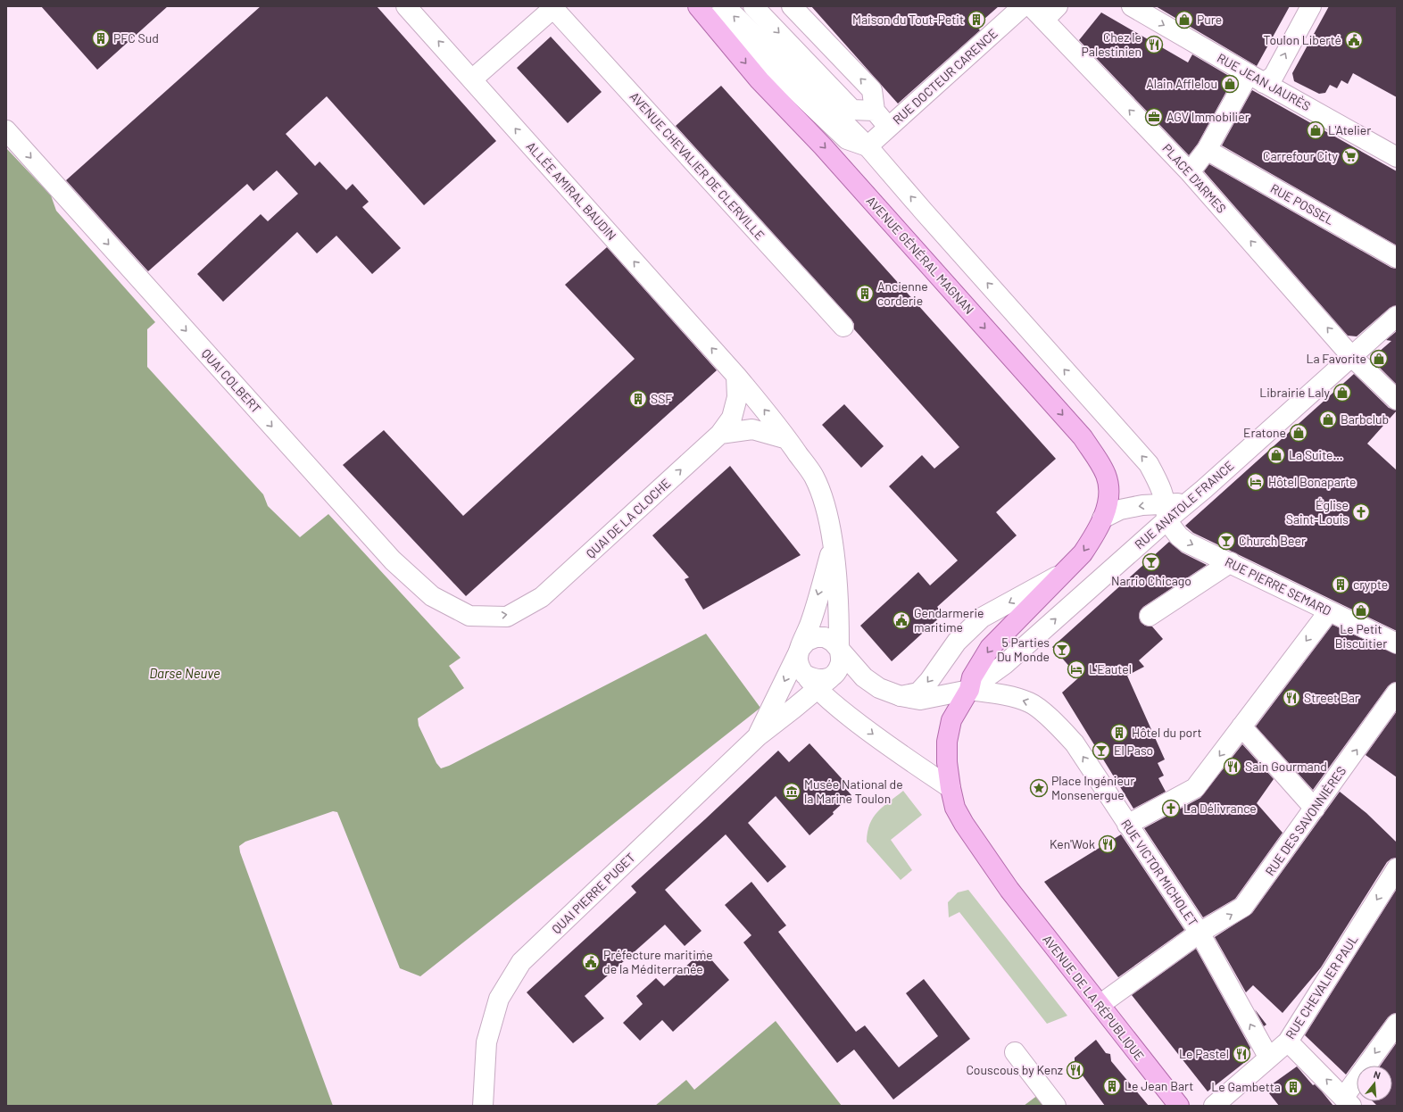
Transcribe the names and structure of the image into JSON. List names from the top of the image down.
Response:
{
  "streets": {
    "main road": ["AVENUE GÉNÉRAL MAGNAN", "AVENUE DE LA RÉPUBLIQUE"],
    "street": [
      "RUE DOCTEUR CARENCE",
      "RUE JEAN JAURÈS",
      "AVENUE CHEVALIER DE CLERVILLE",
      "PLACE D'ARMES",
      "ALLÉE AMIRAL BAUDIN",
      "RUE POSSEL",
      "QUAI COLBERT",
      "RUE ANATOLE FRANCE",
      "QUAI DE LA CLOCHE",
      "RUE PIERRE SEMARD",
      "RUE DES SAVONNIÈRES",
      "RUE VICTOR MICHOLET",
      "QUAI PIERRE PUGET",
      "RUE CHEVALIER PAUL"
    ]
  },
  "crossings": [
    ["PLACE D'ARMES", "RUE ANATOLE FRANCE"],
    ["ALLÉE AMIRAL BAUDIN", "QUAI DE LA CLOCHE"],
    ["AVENUE GÉNÉRAL MAGNAN", "RUE ANATOLE FRANCE"],
    ["AVENUE GÉNÉRAL MAGNAN", "RUE VICTOR MICHOLET"],
    ["AVENUE GÉNÉRAL MAGNAN", "AVENUE DE LA RÉPUBLIQUE"],
    ["QUAI COLBERT", "QUAI DE LA CLOCHE"],
    ["RUE ANATOLE FRANCE", "RUE PIERRE SEMARD"],
    ["RUE ANATOLE FRANCE", "RUE VICTOR MICHOLET"],
    ["RUE DES SAVONNIÈRES", "RUE VICTOR MICHOLET"],
    ["RUE DES SAVONNIÈRES", "AVENUE DE LA RÉPUBLIQUE"],
    ["RUE VICTOR MICHOLET", "RUE CHEVALIER PAUL"]
  ],
  "one_way": [
    "RUE JEAN JAURÈS",
    "PLACE D'ARMES",
    "ALLÉE AMIRAL BAUDIN",
    "AVENUE GÉNÉRAL MAGNAN",
    "QUAI COLBERT",
    "QUAI DE LA CLOCHE",
    "RUE VICTOR MICHOLET"
  ],
  "water": ["Darse Neuve"],
  "places": {
    "building": [
      "Maison du Tout-Petit",
      "PFC Sud",
      "Ancienne corderie",
      "SSF",
      "crypte",
      "Hôtel du port",
      "Le Jean Bart",
      "Le Gambetta"
    ],
    "shop": [
      "Pure",
      "Alain Afflelou",
      "L'Atelier",
      "La Favorite",
      "Librairie Laly",
      "Barbclub",
      "Eratone",
      "La Suite…",
      "Le Petit Biscuitier"
    ],
    "public building": ["Toulon Liberté", "Gendarmerie maritime", "Préfecture maritime de la Méditerranée"],
    "restaurant": [
      "Chez le Palestinien",
      "Street Bar",
      "Sain Gourmand",
      "Ken'Wok",
      "Le Pastel",
      "Couscous by Kenz"
    ],
    "office": ["AGV Immobilier"],
    "supermarket": ["Carrefour City"],
    "hotel": ["Hôtel Bonaparte", "L'Eautel"],
    "church": ["Église Saint-Louis", "La Délivrance"],
    "bar": [
      "Church Beer",
      "Narrio Chicago",
      "5 Parties Du Monde",
      "El Paso"
    ],
    "place": ["Place Ingénieur Monsenergue"],
    "museum": ["Musée National de la Marine Toulon"]
  },
  "north": "top"
}
